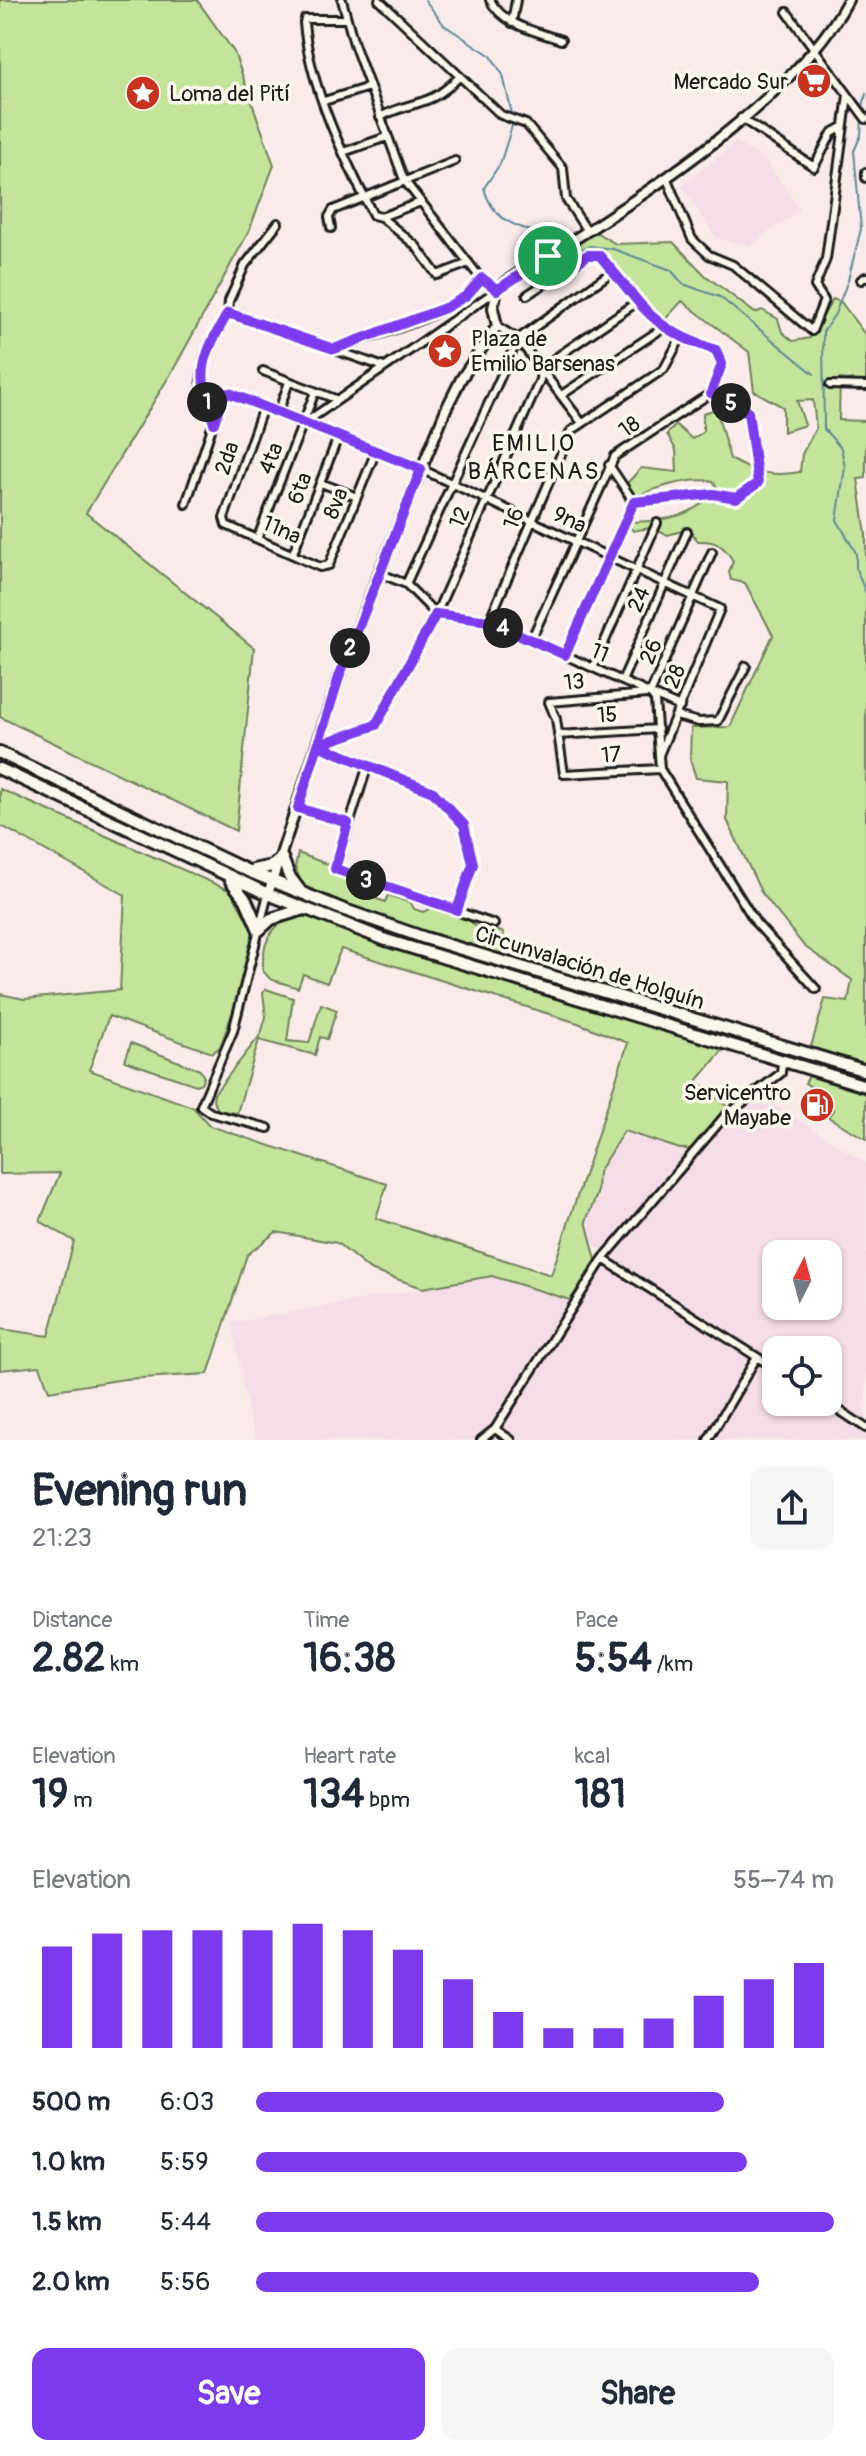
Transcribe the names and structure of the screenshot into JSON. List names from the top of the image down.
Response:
{
  "streets": {
    "highway": ["Circunvalación de Holguín"],
    "street": [
      "18",
      "2da",
      "4ta",
      "6ta",
      "8va",
      "12",
      "16",
      "9na",
      "11na",
      "24",
      "26",
      "11",
      "28",
      "13",
      "15",
      "17"
    ]
  },
  "crossings": [
    ["18", "9na"],
    ["18", "11"],
    ["2da", "9na"],
    ["2da", "11na"],
    ["4ta", "9na"],
    ["4ta", "11na"],
    ["6ta", "9na"],
    ["6ta", "11na"],
    ["8va", "9na"],
    ["8va", "11na"],
    ["12", "9na"],
    ["12", "11"],
    ["16", "9na"],
    ["16", "11"],
    ["9na", "24"],
    ["9na", "26"],
    ["9na", "28"],
    ["24", "11"],
    ["26", "11"],
    ["26", "28"],
    ["26", "13"],
    ["26", "15"],
    ["26", "17"],
    ["11", "28"],
    ["11", "13"],
    ["13", "15"],
    ["13", "17"],
    ["15", "17"]
  ],
  "districts": ["EMILIO BÁRCENAS"],
  "places": {
    "supermarket": ["Mercado Sur"],
    "place": ["Loma del Pití", "Plaza de Emilio Barsenas"],
    "fuel station": ["Servicentro Mayabe"]
  },
  "north": "top",
  "page": {
    "pins": [
      "1",
      "5",
      "4",
      "2",
      "3"
    ],
    "heading": ["Evening run", "21:23"],
    "stats": [
      ["Distance", "2.82 km"],
      ["Time", "16:38"],
      ["Pace", "5:54 /km"],
      ["Elevation", "19 m"],
      ["Heart rate", "134 bpm"],
      ["kcal", "181"]
    ],
    "chart": ["Elevation", "55–74 m"],
    "list": [
      {
        "name": "500 m",
        "note": "6:03"
      },
      {
        "name": "1.0 km",
        "note": "5:59"
      },
      {
        "name": "1.5 km",
        "note": "5:44"
      },
      {
        "name": "2.0 km",
        "note": "5:56"
      }
    ],
    "buttons": ["Save", "Share"]
  }
}
